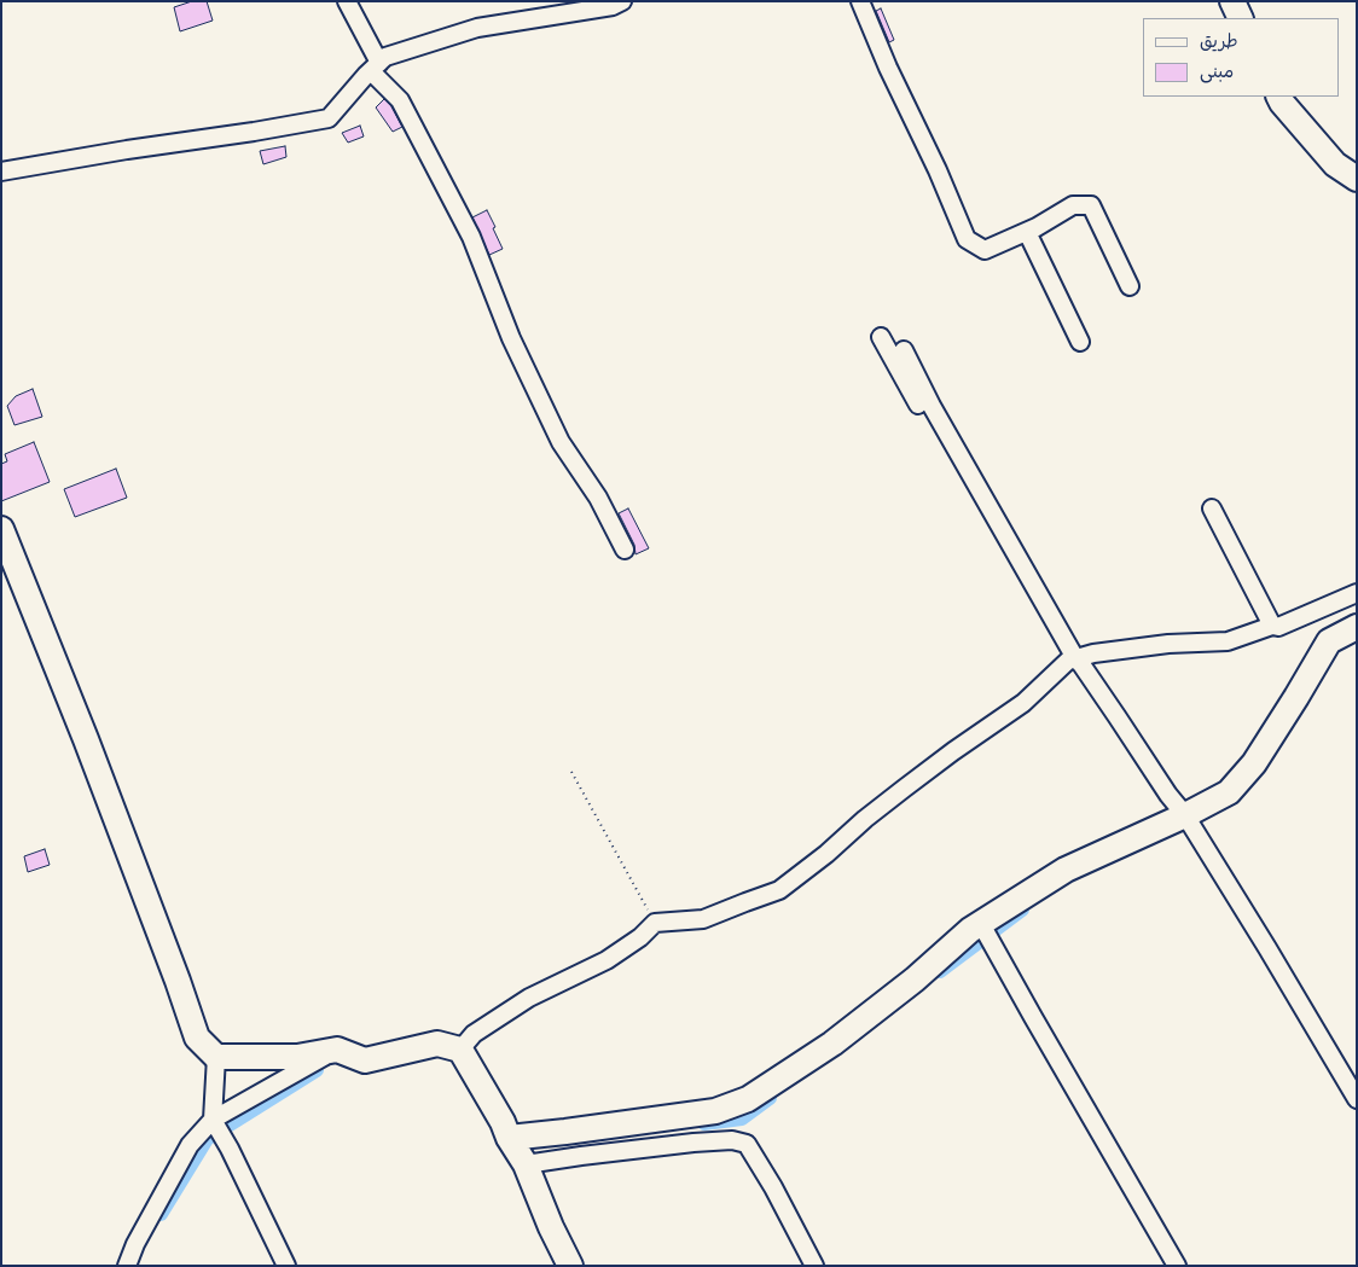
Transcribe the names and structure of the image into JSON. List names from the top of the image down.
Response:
{
  "legend": ["طريق", "مبنى"]
}
